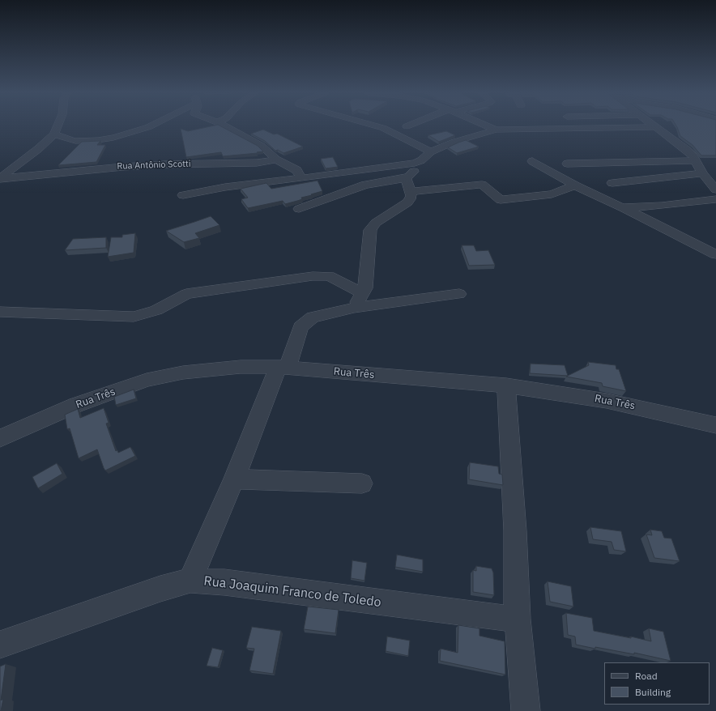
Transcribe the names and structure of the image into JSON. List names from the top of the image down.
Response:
{
  "streets": {
    "street": ["Rua Antônio Scotti", "Rua Três", "Rua Joaquim Franco de Toledo"]
  },
  "legend": ["Road", "Building"]
}
